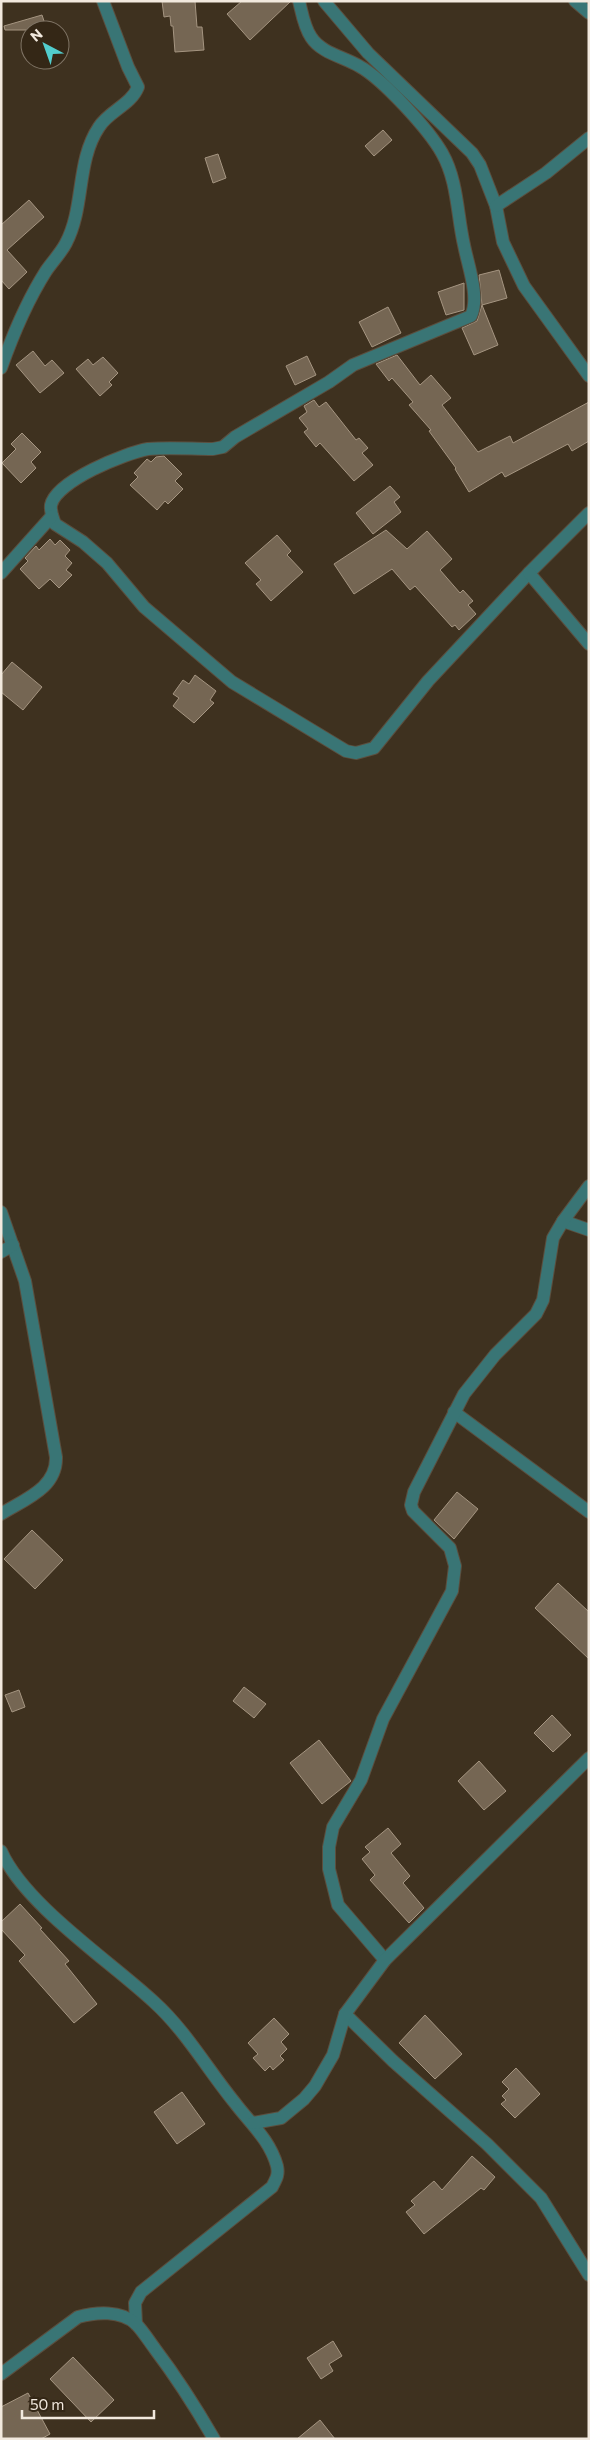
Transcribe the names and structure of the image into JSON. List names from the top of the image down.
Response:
{
  "scale_bar": "50 m",
  "north": "top left"
}
